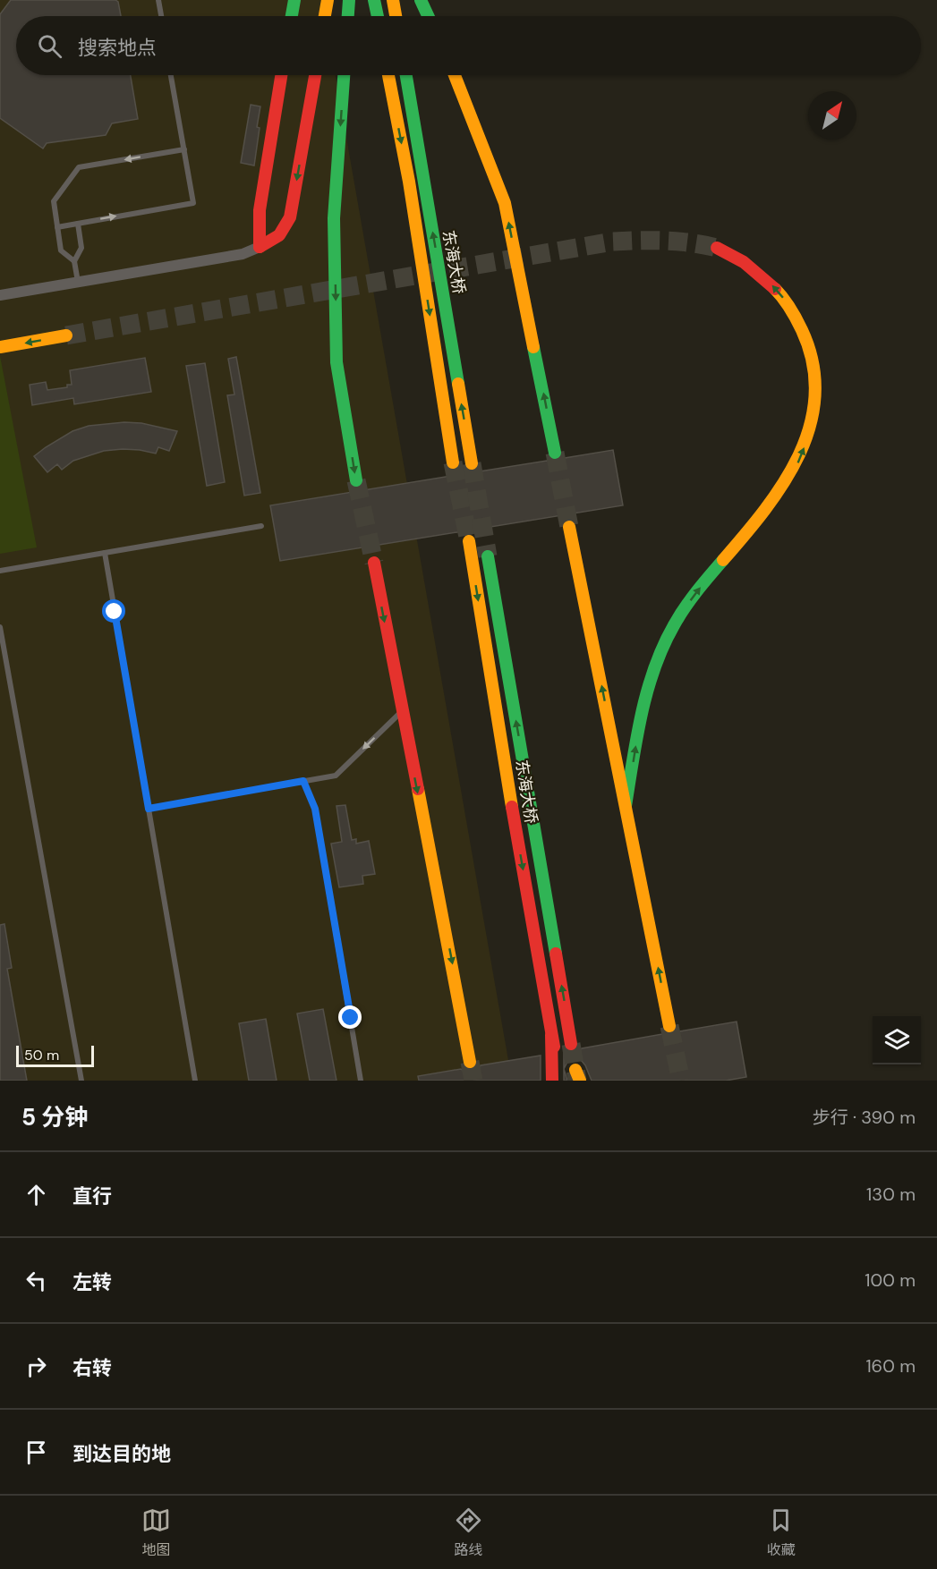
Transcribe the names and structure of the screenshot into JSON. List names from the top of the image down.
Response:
{
  "streets": {
    "main road": ["东海大桥"]
  },
  "scale_bar": "50 m",
  "north": "top right",
  "page": {
    "search": "搜索地点",
    "scale": "50 m",
    "heading": ["5 分钟", "步行 · 390 m"],
    "list": [
      ["直行", "130 m"],
      ["左转", "100 m"],
      ["右转", "160 m"],
      "到达目的地"
    ],
    "nav": ["地图", "路线", "收藏"]
  }
}
